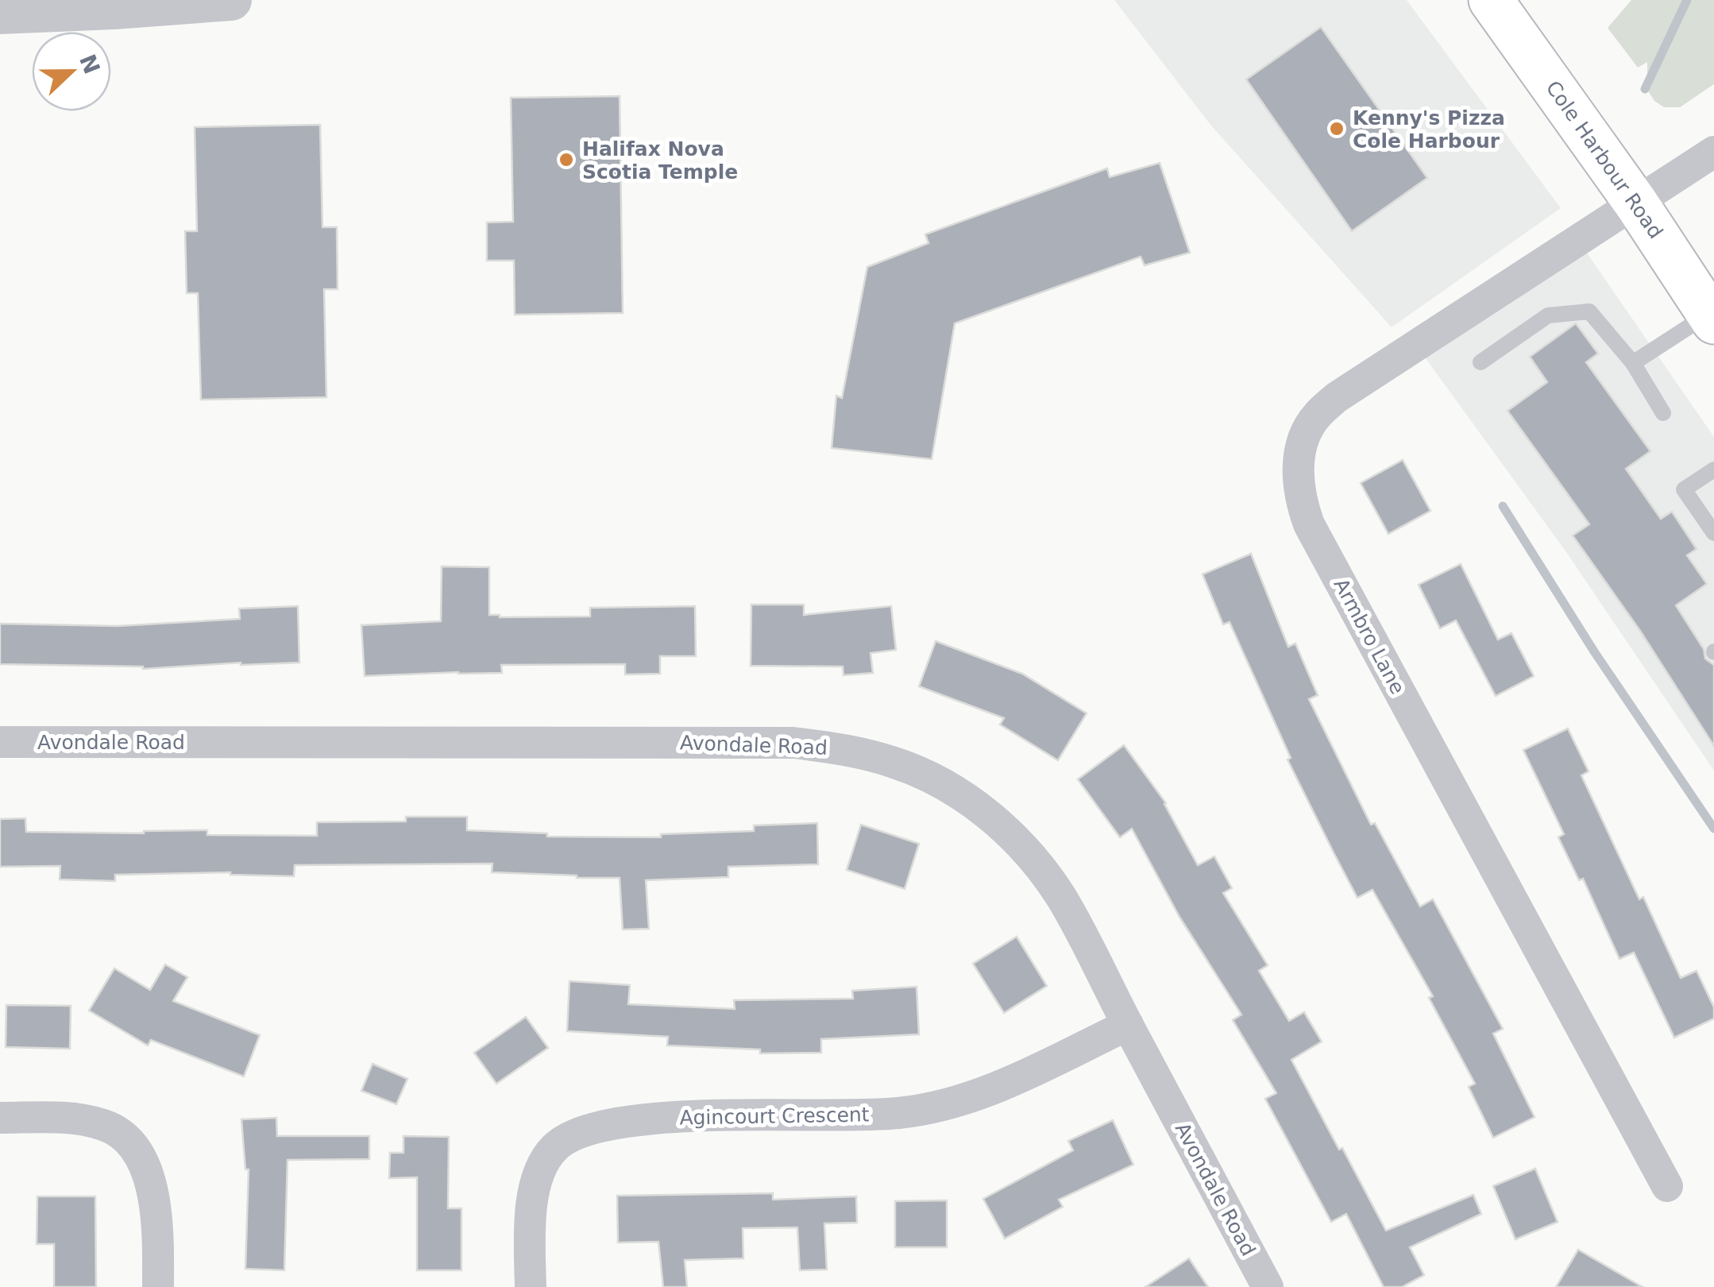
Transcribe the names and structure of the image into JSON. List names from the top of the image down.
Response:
{
  "streets": {
    "main road": ["Cole Harbour Road"],
    "street": ["Armbro Lane", "Avondale Road", "Agincourt Crescent"]
  },
  "crossings": [
    ["Cole Harbour Road", "Armbro Lane"],
    ["Avondale Road", "Agincourt Crescent"]
  ],
  "places": ["Kenny's Pizza Cole Harbour", "Halifax Nova Scotia Temple"],
  "north": "right"
}
